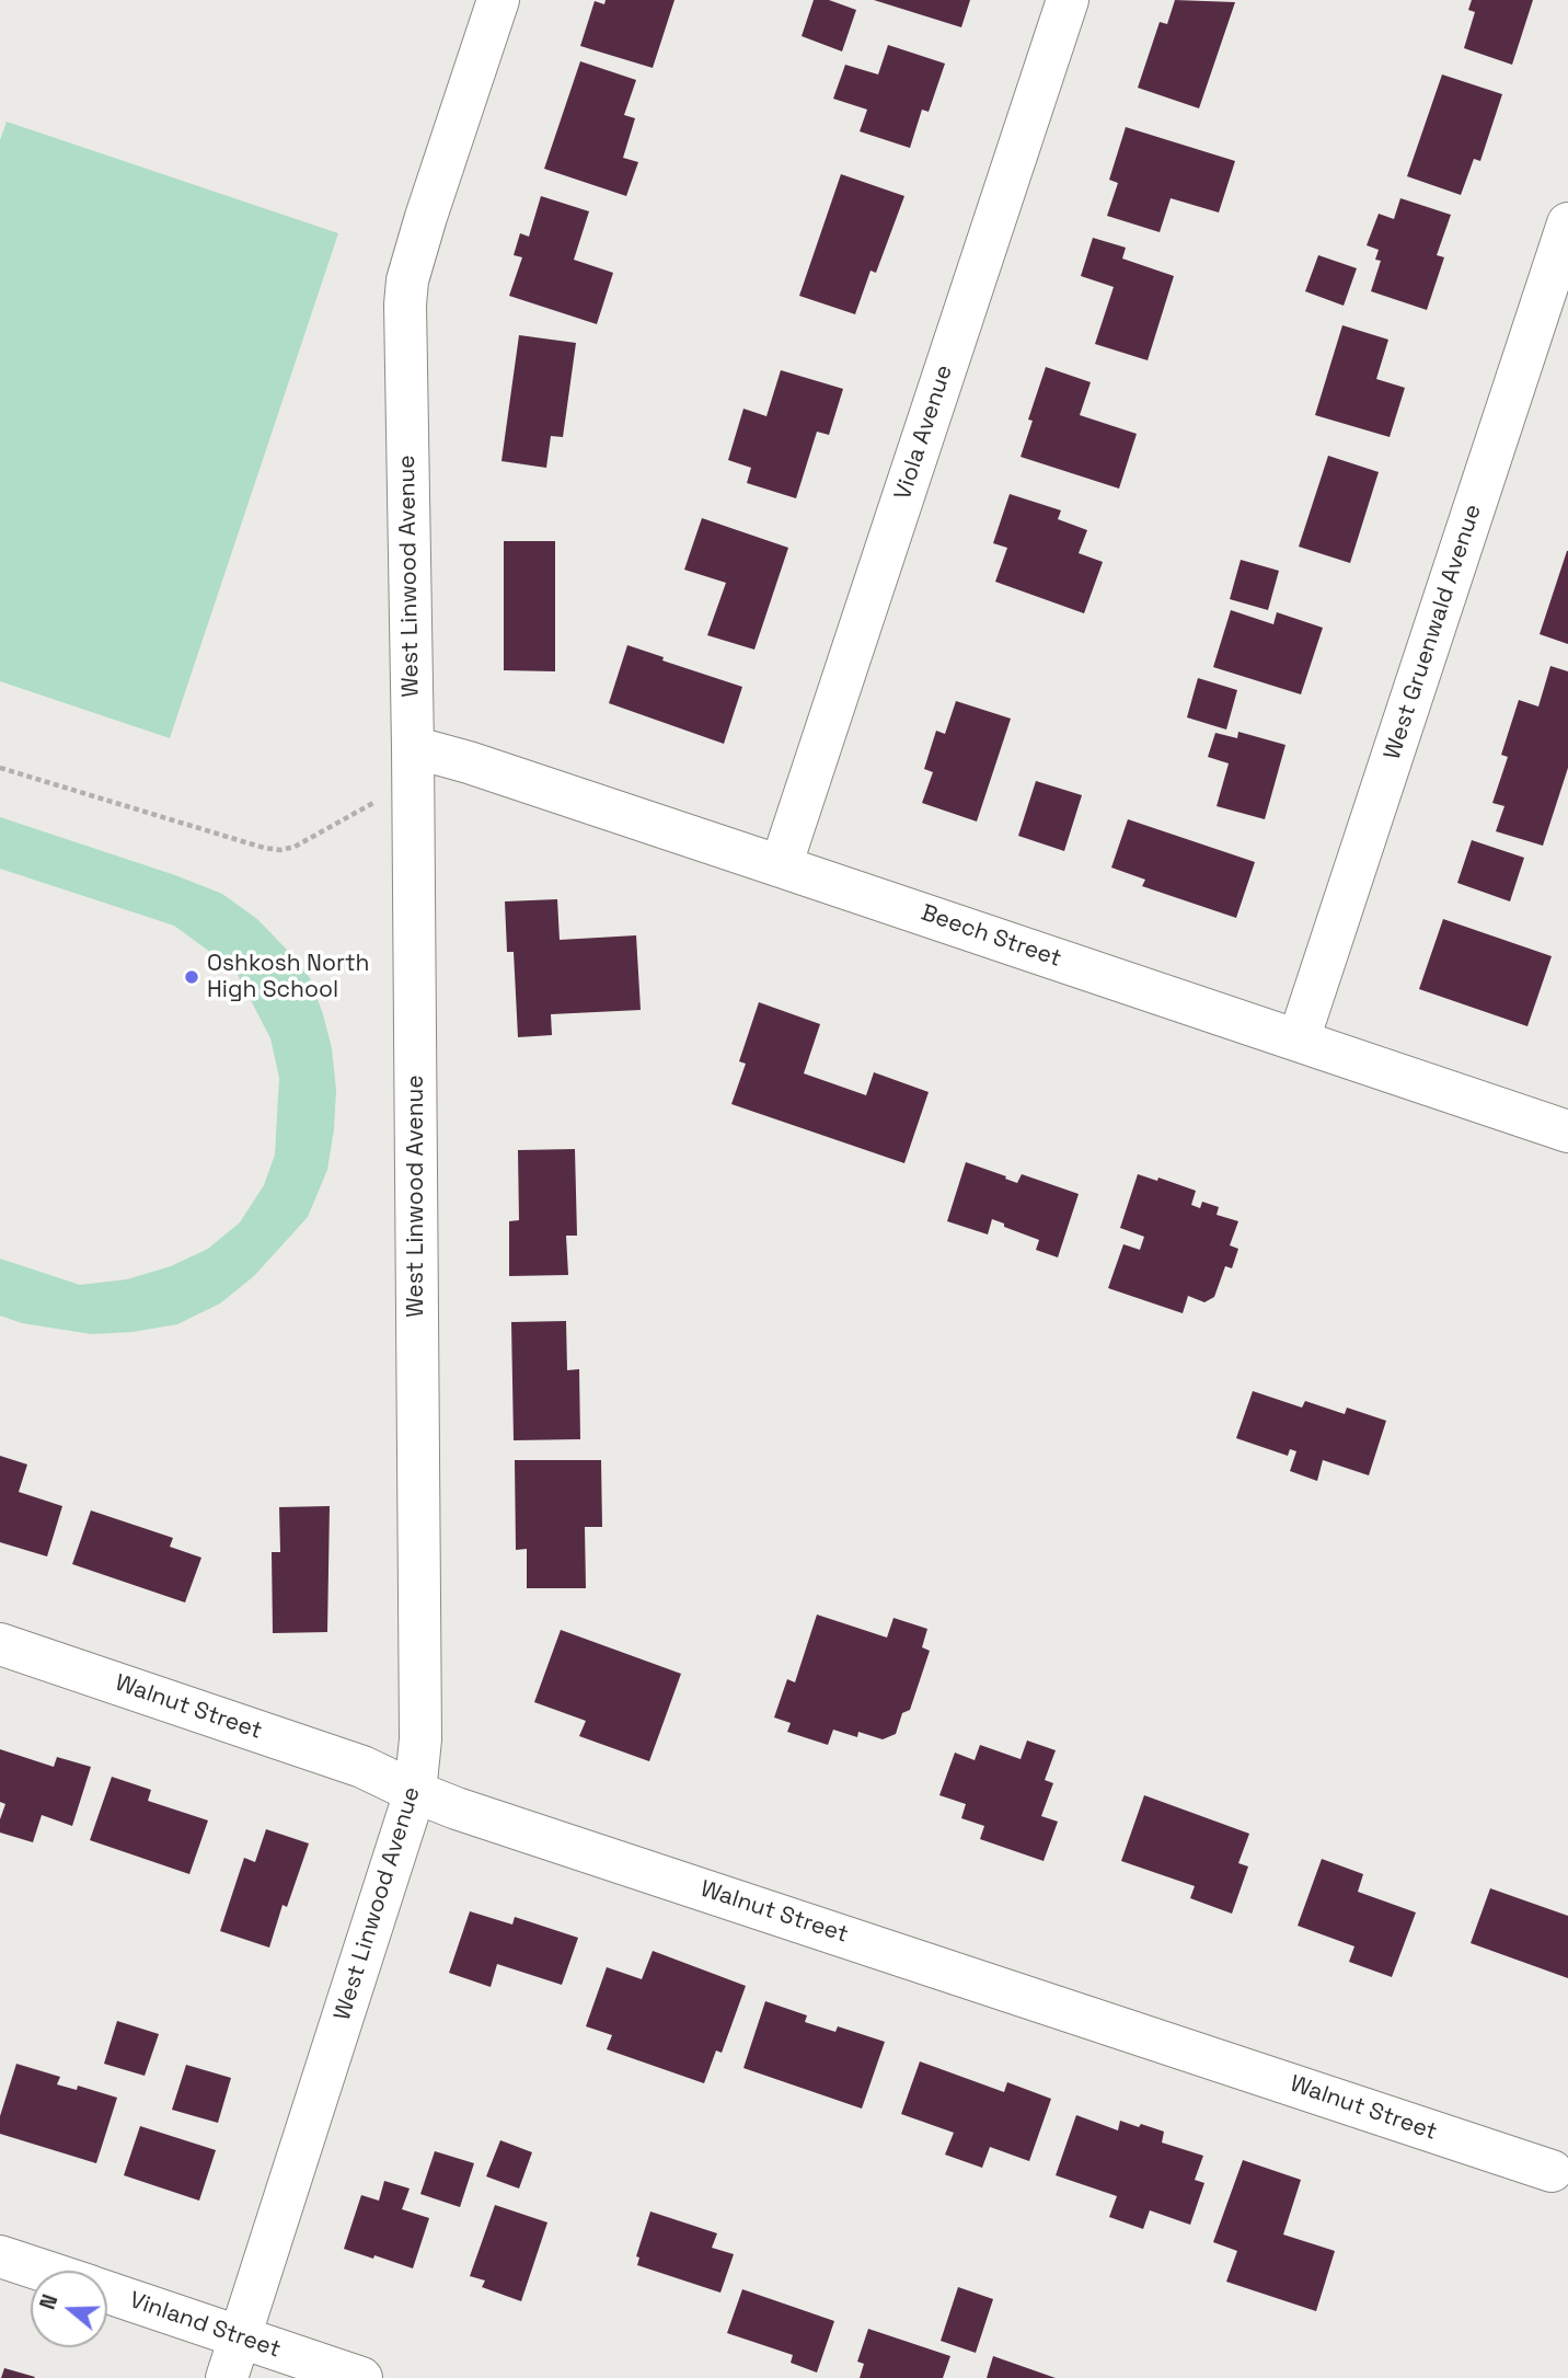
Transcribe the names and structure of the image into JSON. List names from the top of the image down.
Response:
{
  "streets": {
    "street": [
      "Viola Avenue",
      "West Linwood Avenue",
      "West Gruenwald Avenue",
      "Beech Street",
      "Walnut Street",
      "Vinland Street"
    ]
  },
  "crossings": [
    ["Viola Avenue", "Beech Street"],
    ["West Linwood Avenue", "Beech Street"],
    ["West Linwood Avenue", "Walnut Street"],
    ["West Linwood Avenue", "Vinland Street"],
    ["West Gruenwald Avenue", "Beech Street"]
  ],
  "places": ["Oshkosh North High School"],
  "north": "left"
}
